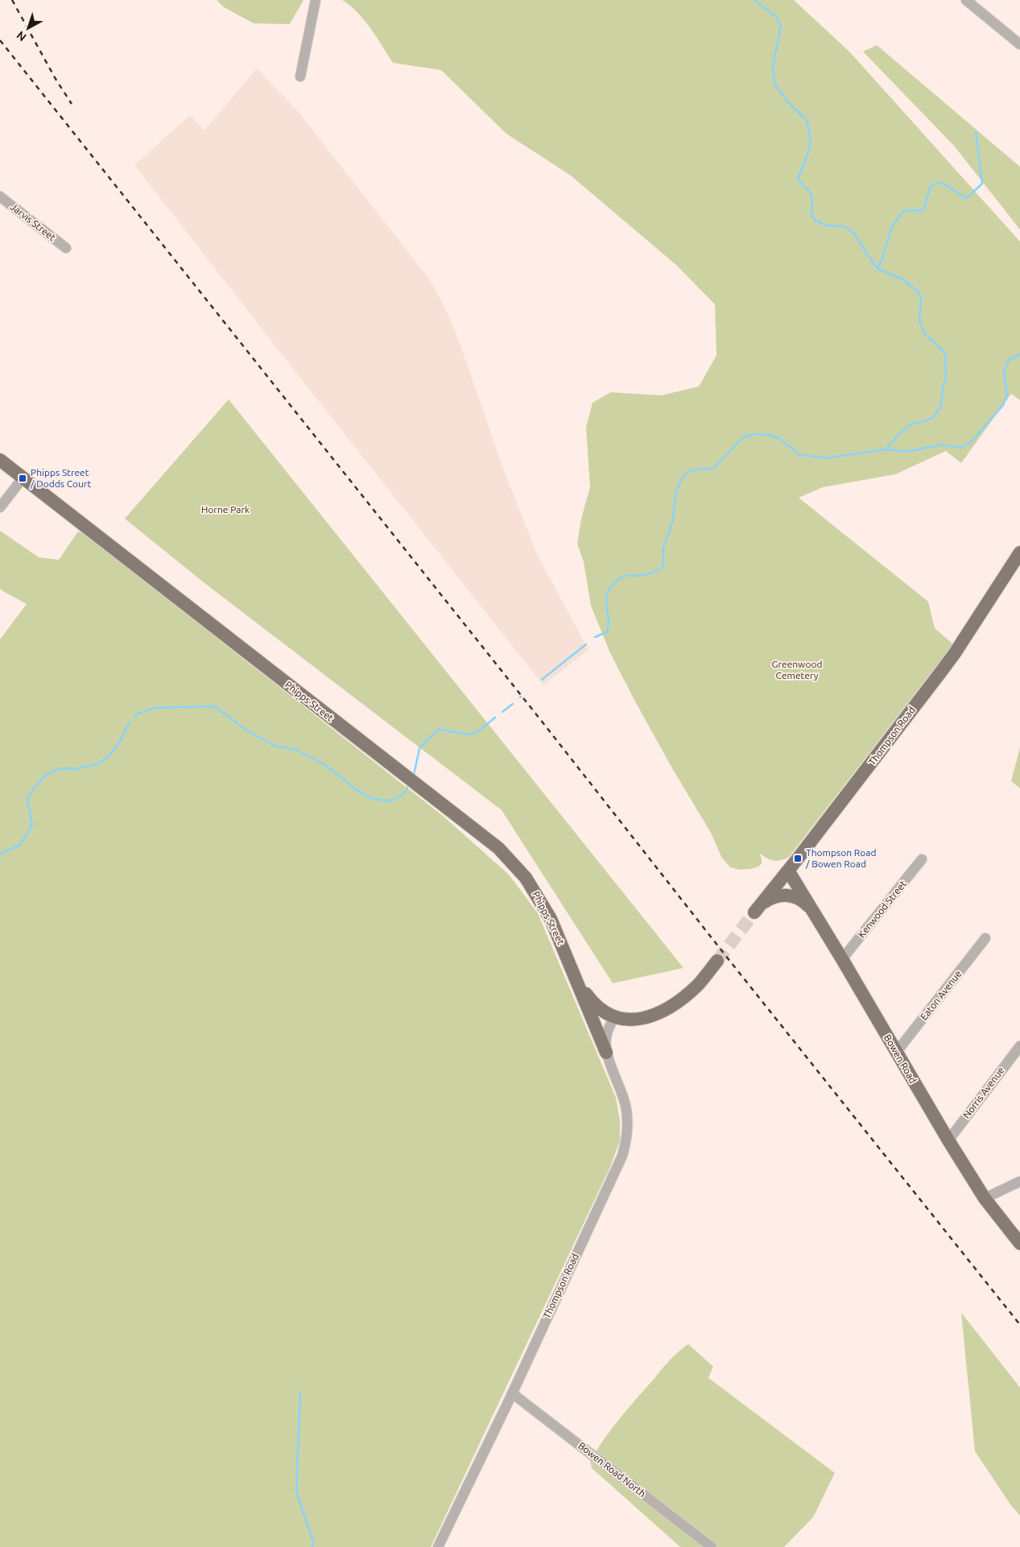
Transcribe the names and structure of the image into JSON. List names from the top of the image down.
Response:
{
  "streets": {
    "main road": ["Phipps Street", "Thompson Road", "Bowen Road"],
    "street": [
      "Jarvis Street",
      "Kenwood Street",
      "Eaton Avenue",
      "Norris Avenue",
      "Bowen Road North"
    ]
  },
  "crossings": [
    ["Thompson Road", "Bowen Road"],
    ["Thompson Road", "Bowen Road North"],
    ["Kenwood Street", "Bowen Road"],
    ["Eaton Avenue", "Bowen Road"],
    ["Bowen Road", "Norris Avenue"]
  ],
  "parks": ["Horne Park", "Greenwood Cemetery"],
  "places": {
    "transit": ["Phipps Street / Dodds Court", "Thompson Road / Bowen Road"]
  },
  "north": "bottom left"
}
